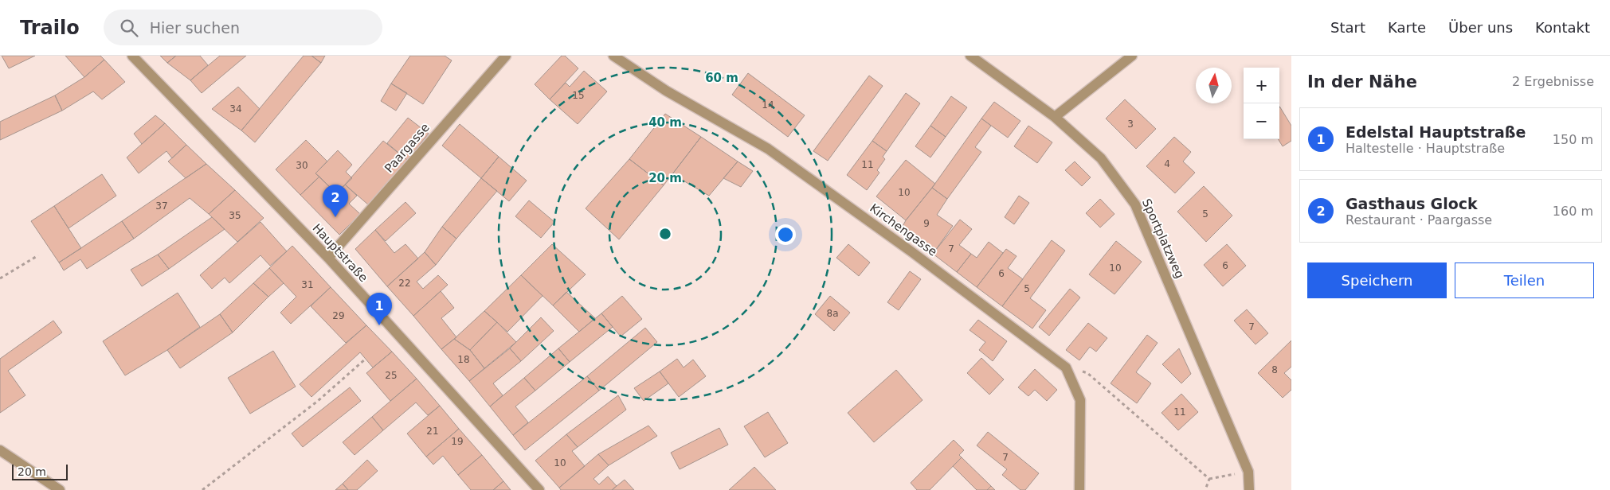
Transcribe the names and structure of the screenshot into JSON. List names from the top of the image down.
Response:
{
  "streets": {
    "street": [
      "Paargasse",
      "Kirchengasse",
      "Sportplatzweg",
      "Hauptstraße"
    ]
  },
  "crossings": [
    ["Paargasse", "Hauptstraße"]
  ],
  "house_numbers": [
    "15",
    "14",
    "34",
    "3",
    "4",
    "11",
    "30",
    "10",
    "37",
    "5",
    "35",
    "9",
    "7",
    "6",
    "10",
    "6",
    "22",
    "31",
    "5",
    "8a",
    "29",
    "7",
    "18",
    "8",
    "25",
    "11",
    "21",
    "19",
    "7",
    "10"
  ],
  "scale_bar": "20 m",
  "north": "top",
  "page": {
    "header": "Trailo",
    "search": "Hier suchen",
    "nav": [
      "Start",
      "Karte",
      "Über uns",
      "Kontakt"
    ],
    "heading": ["In der Nähe", "2 Ergebnisse"],
    "map_buttons": ["+", "−"],
    "list": [
      {
        "mark": "1",
        "name": "Edelstal Hauptstraße",
        "note": "Haltestelle · Hauptstraße",
        "value": "150 m"
      },
      {
        "mark": "2",
        "name": "Gasthaus Glock",
        "note": "Restaurant · Paargasse",
        "value": "160 m"
      }
    ],
    "pins": ["2", "1"],
    "buttons": ["Speichern", "Teilen"],
    "scale": "20 m"
  },
  "rings": ["60 m", "40 m", "20 m"]
}
